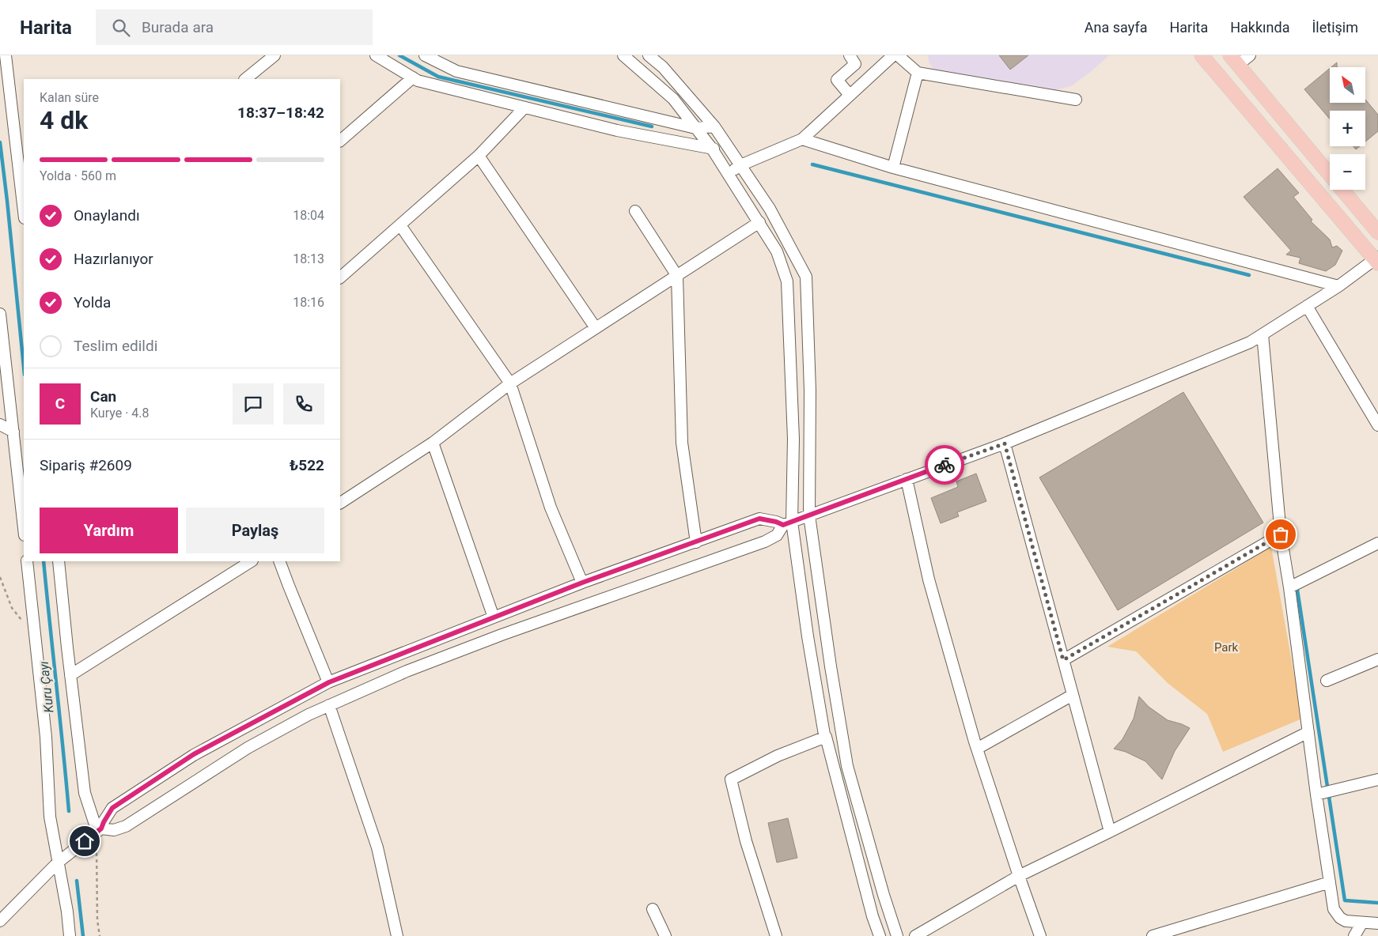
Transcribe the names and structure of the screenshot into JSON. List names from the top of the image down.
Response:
{
  "water": ["Kuru Çayı"],
  "parks": ["Park"],
  "north": "top left",
  "page": {
    "header": "Harita",
    "search": "Burada ara",
    "nav": [
      "Ana sayfa",
      "Harita",
      "Hakkında",
      "İletişim"
    ],
    "map_buttons": ["+", "−"],
    "heading": ["4 dk", "Kalan süre", "18:37–18:42"],
    "panel": [
      "Can",
      "Kurye · 4.8",
      "Sipariş #2609",
      "₺522"
    ],
    "bar": "Yolda · 560 m",
    "list": [
      ["Onaylandı", "18:04"],
      ["Hazırlanıyor", "18:13"],
      ["Yolda", "18:16"],
      "Teslim edildi"
    ],
    "round": "C",
    "buttons": ["Yardım", "Paylaş"]
  }
}
